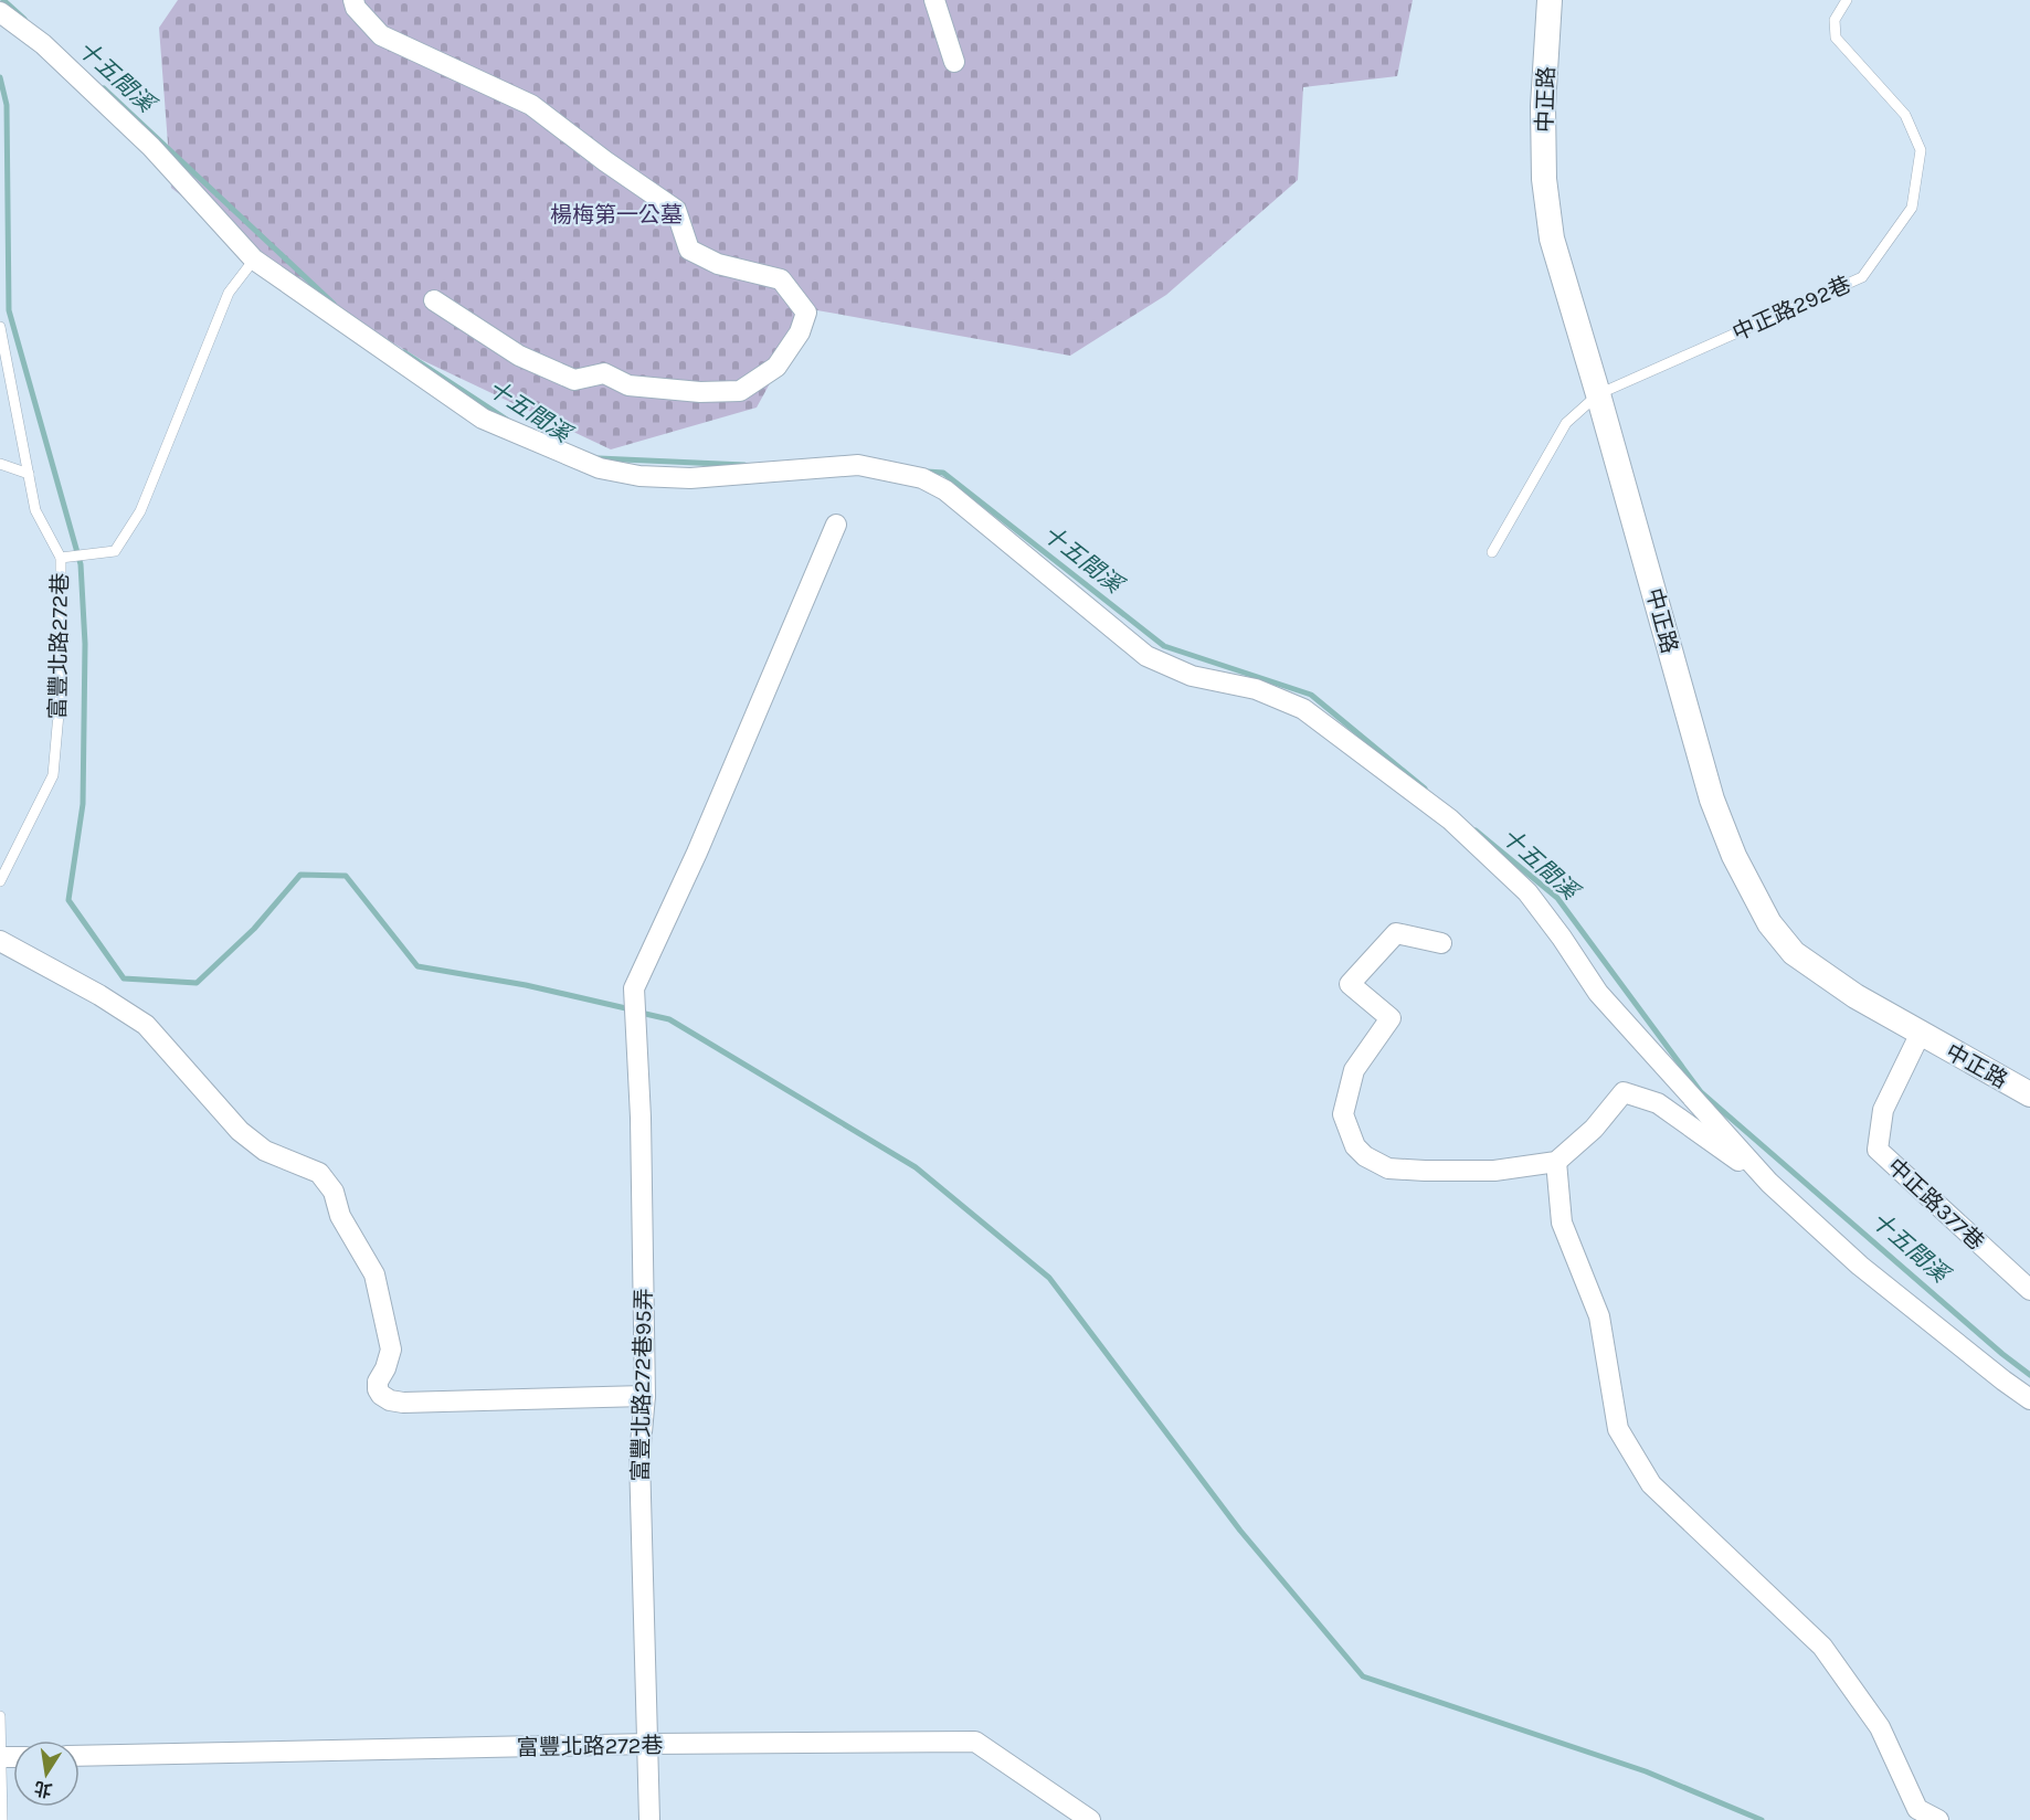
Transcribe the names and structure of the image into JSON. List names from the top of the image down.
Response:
{
  "streets": {
    "street": [
      "中正路",
      "富豐北路272巷",
      "中正路377巷",
      "富豐北路272巷95弄"
    ],
    "lane": ["中正路292巷"]
  },
  "crossings": [
    ["中正路", "中正路292巷"],
    ["中正路", "中正路377巷"],
    ["富豐北路272巷", "富豐北路272巷95弄"]
  ],
  "water": ["十五間溪"],
  "parks": ["楊梅第一公墓"],
  "north": "bottom"
}
